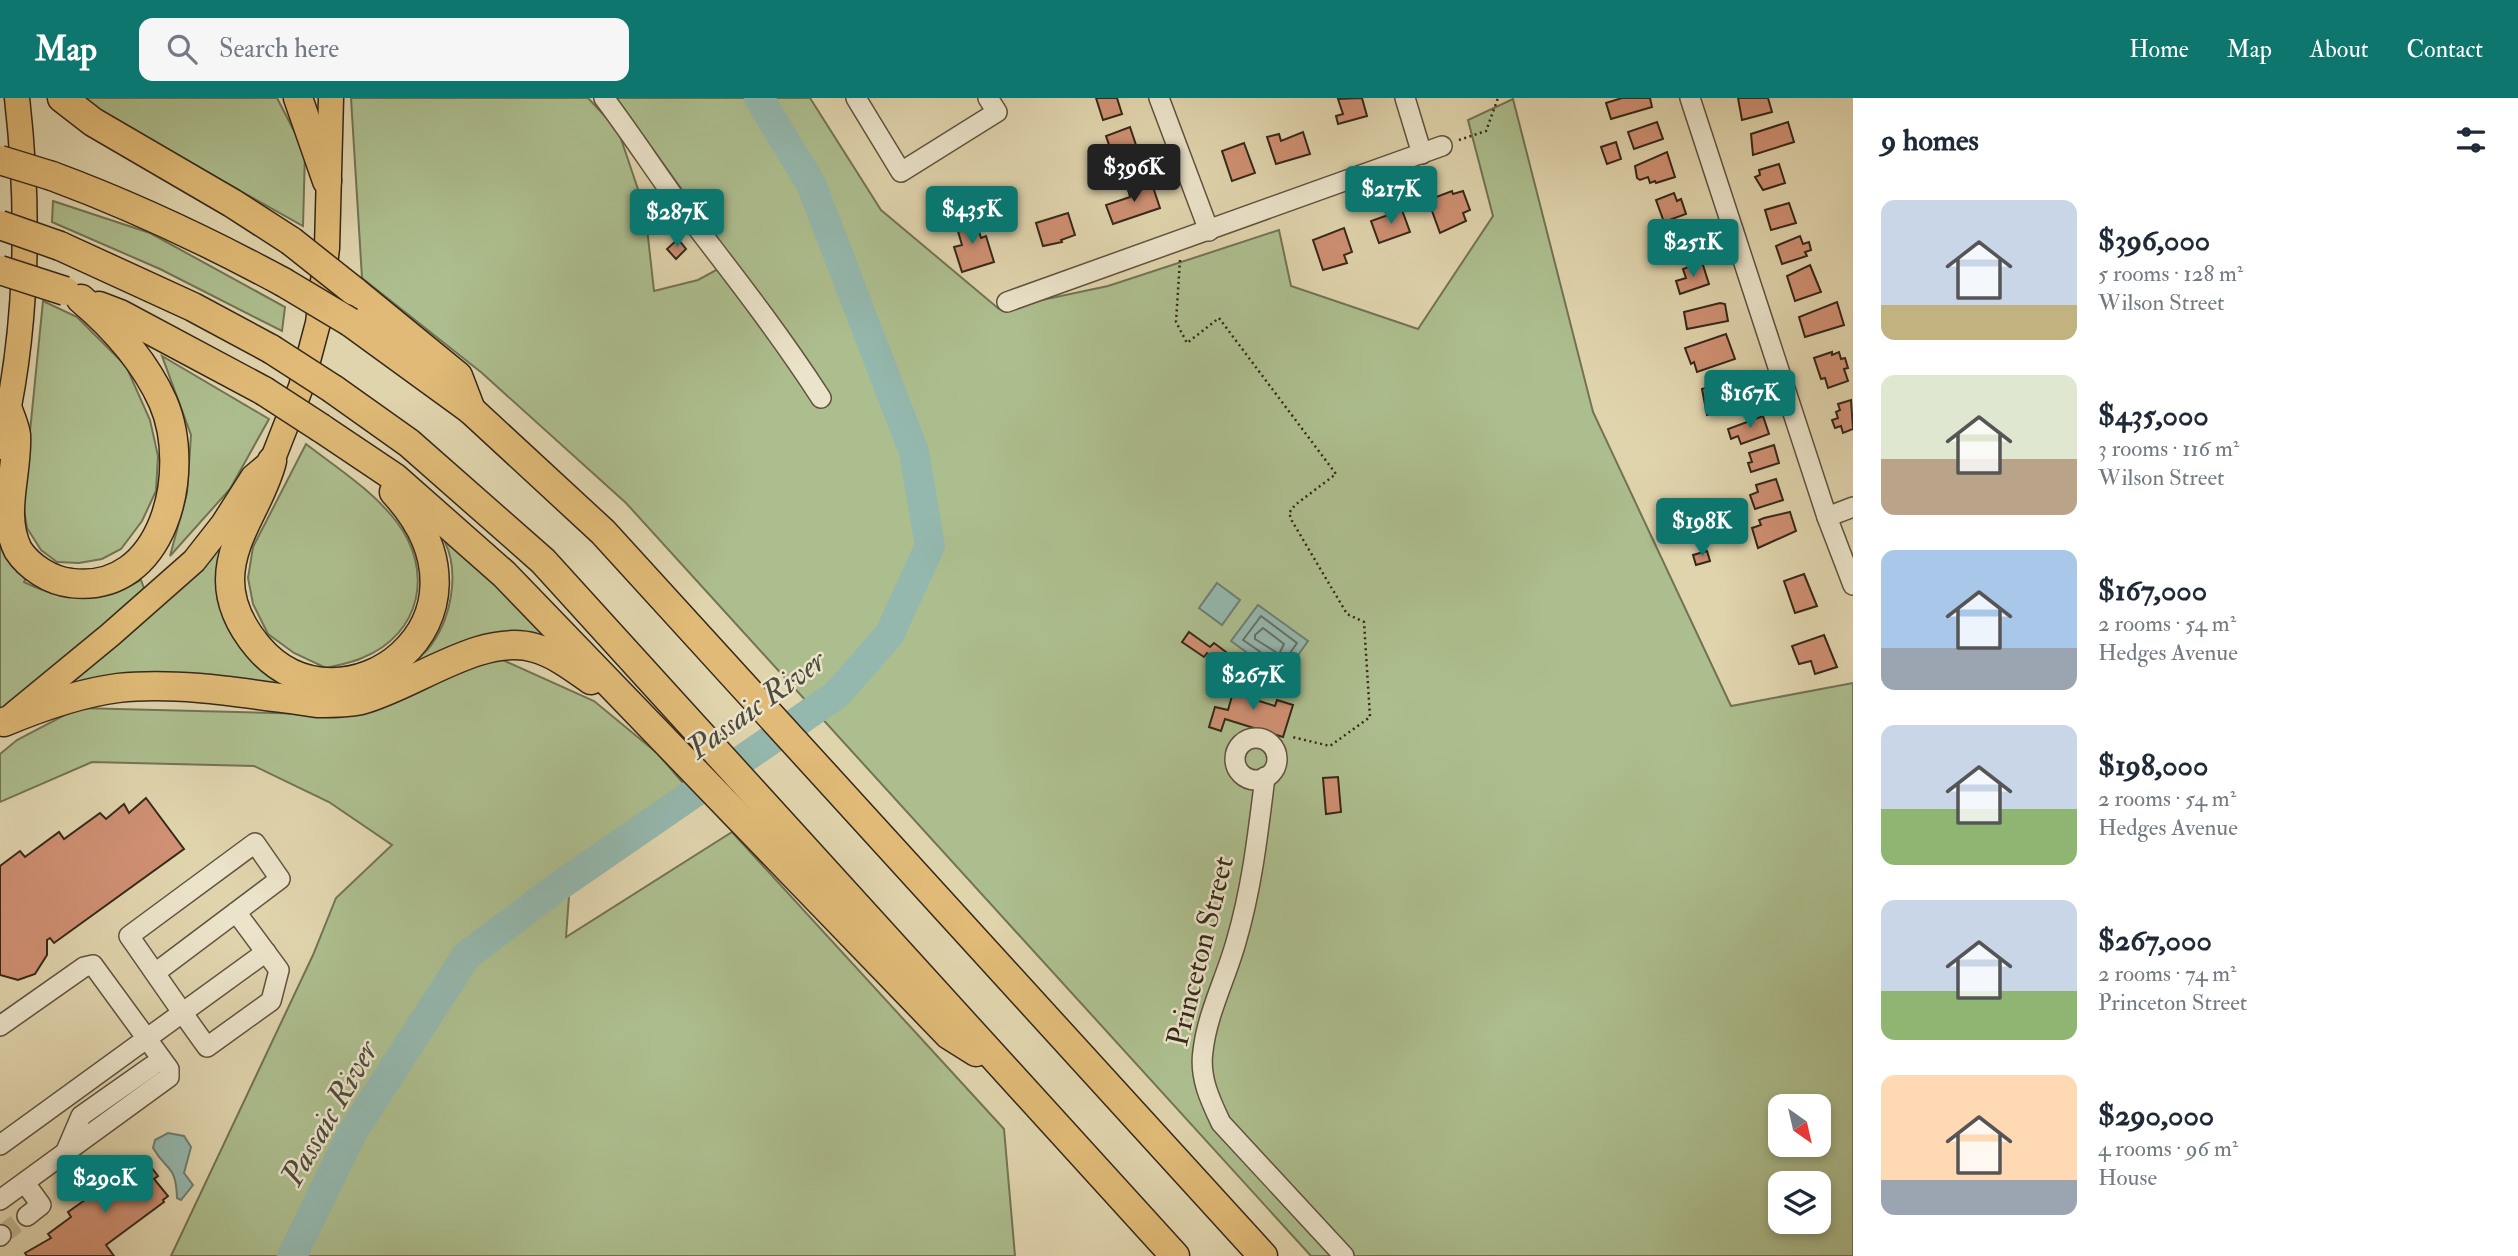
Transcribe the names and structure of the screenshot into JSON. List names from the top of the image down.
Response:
{
  "streets": {
    "street": ["Princeton Street"]
  },
  "water": ["Passaic River"],
  "north": "bottom right",
  "page": {
    "header": "Map",
    "search": "Search here",
    "nav": [
      "Home",
      "Map",
      "About",
      "Contact"
    ],
    "heading": "9 homes",
    "price": [
      "$396K",
      "$217K",
      "$435K",
      "$287K",
      "$251K",
      "$167K",
      "$198K",
      "$267K",
      "$290K"
    ],
    "list": [
      {
        "name": "$396,000",
        "note": "5 rooms · 128 m² · Wilson Street"
      },
      {
        "name": "$435,000",
        "note": "3 rooms · 116 m² · Wilson Street"
      },
      {
        "name": "$167,000",
        "note": "2 rooms · 54 m² · Hedges Avenue"
      },
      {
        "name": "$198,000",
        "note": "2 rooms · 54 m² · Hedges Avenue"
      },
      {
        "name": "$267,000",
        "note": "2 rooms · 74 m² · Princeton Street"
      },
      {
        "name": "$290,000",
        "note": "4 rooms · 96 m² · House"
      }
    ]
  }
}
